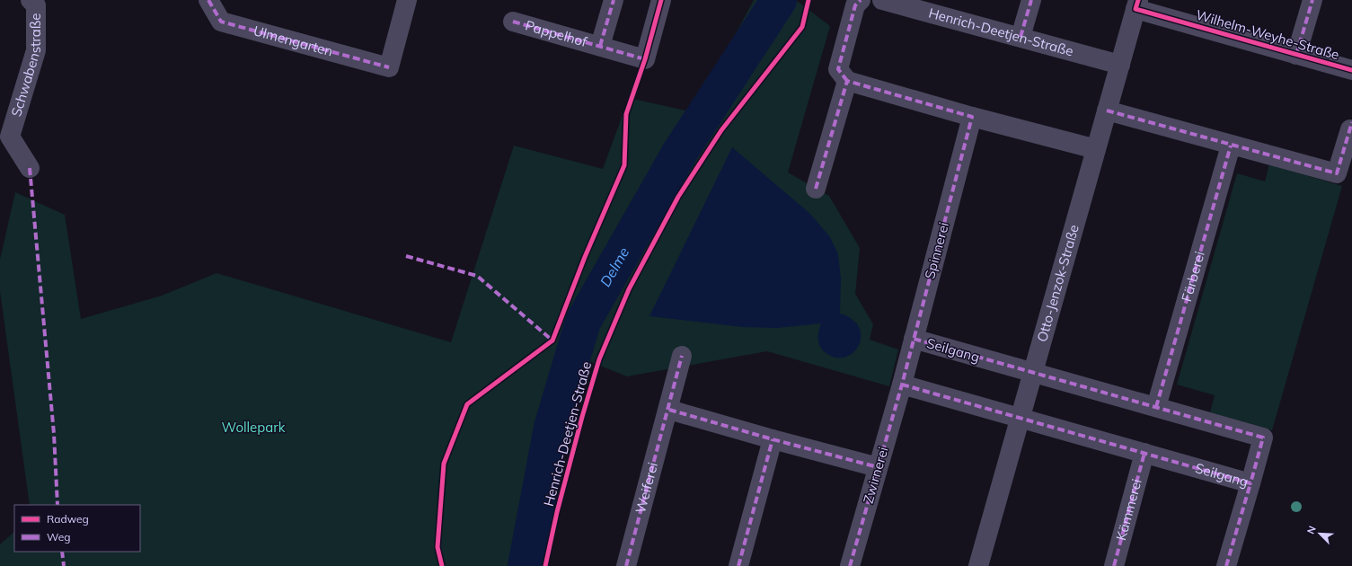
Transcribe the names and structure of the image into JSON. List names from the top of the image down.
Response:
{
  "streets": {
    "street": [
      "Henrich-Deetjen-Straße",
      "Pappelhof",
      "Wilhelm-Weyhe-Straße",
      "Ulmengarten",
      "Schwabenstraße",
      "Spinnerei",
      "Färberei",
      "Otto-Jenzok-Straße",
      "Seilgang",
      "Zwirnerei",
      "Weiferei",
      "Kämmerei"
    ]
  },
  "crossings": [
    ["Henrich-Deetjen-Straße", "Otto-Jenzok-Straße"],
    ["Wilhelm-Weyhe-Straße", "Otto-Jenzok-Straße"],
    ["Spinnerei", "Seilgang"],
    ["Spinnerei", "Zwirnerei"],
    ["Färberei", "Seilgang"],
    ["Otto-Jenzok-Straße", "Seilgang"],
    ["Seilgang", "Zwirnerei"],
    ["Seilgang", "Kämmerei"]
  ],
  "water": ["Delme"],
  "parks": ["Wollepark"],
  "legend": ["Radweg", "Weg"],
  "north": "top left"
}
